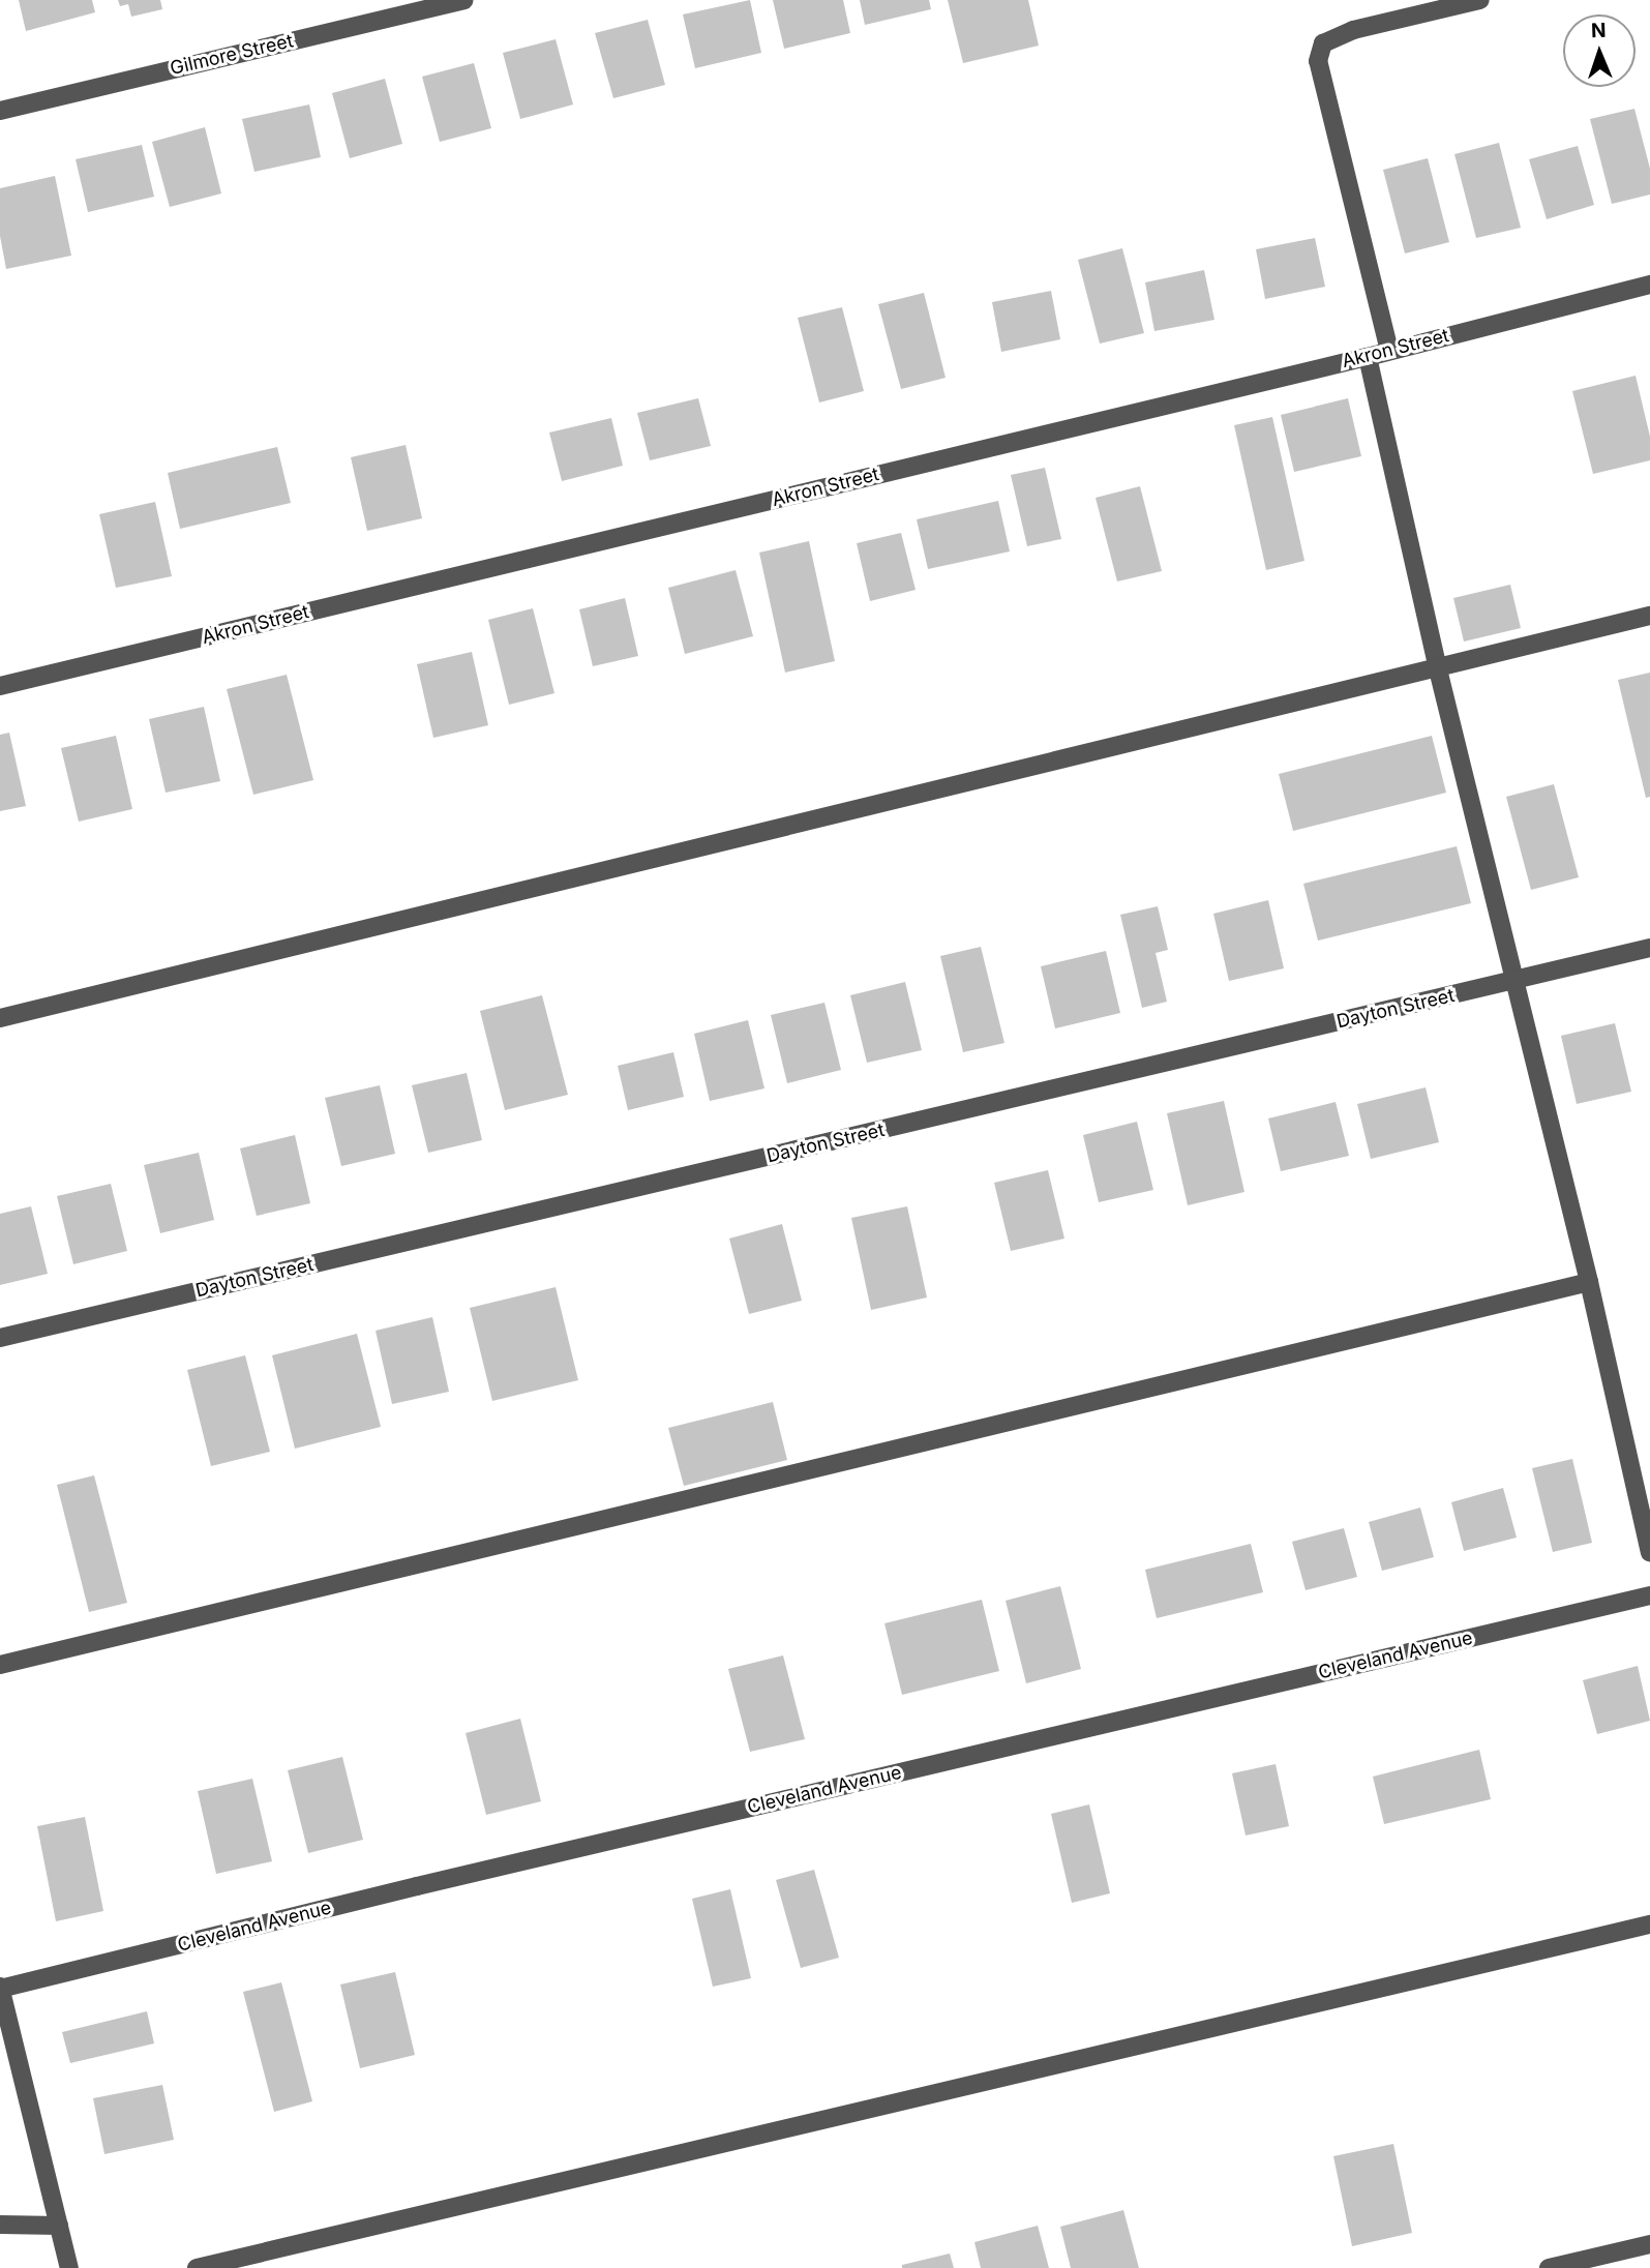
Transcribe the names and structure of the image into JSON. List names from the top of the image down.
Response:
{
  "streets": {
    "street": [
      "Gilmore Street",
      "Akron Street",
      "Dayton Street",
      "Cleveland Avenue"
    ]
  },
  "north": "top"
}
